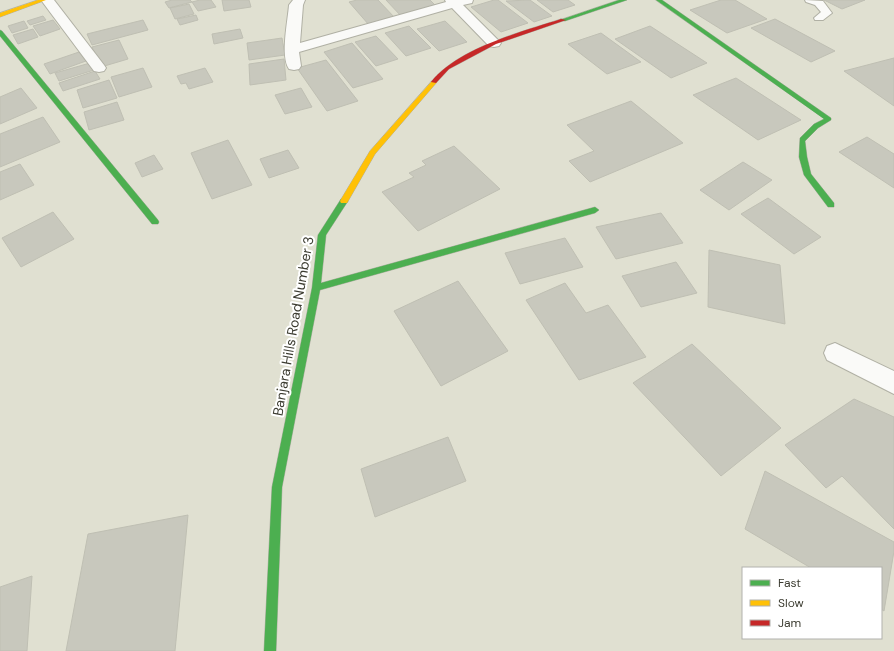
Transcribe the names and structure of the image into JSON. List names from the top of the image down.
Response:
{
  "streets": {
    "street": ["Banjara Hills Road Number 3"]
  },
  "legend": ["Fast", "Slow", "Jam"]
}
